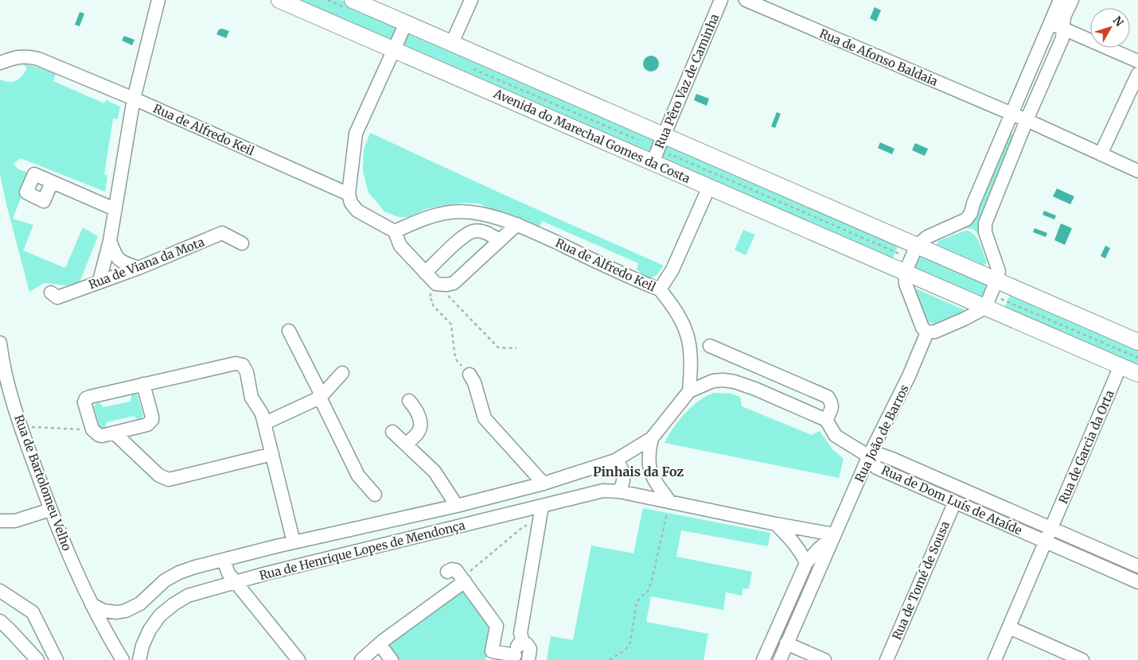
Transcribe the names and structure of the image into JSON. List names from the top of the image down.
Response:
{
  "streets": {
    "main road": ["Avenida do Marechal Gomes da Costa"],
    "street": [
      "Rua de Afonso Baldaia",
      "Rua Pêro Vaz de Caminha",
      "Rua de Alfredo Keil",
      "Rua de Viana da Mota",
      "Rua João de Barros",
      "Rua de Garcia da Orta",
      "Rua de Bartolomeu Velho",
      "Rua de Dom Luís de Ataíde",
      "Rua de Henrique Lopes de Mendonça",
      "Rua de Tomé de Sousa"
    ]
  },
  "crossings": [
    ["Rua Pêro Vaz de Caminha", "Avenida do Marechal Gomes da Costa"],
    ["Avenida do Marechal Gomes da Costa", "Rua de Garcia da Orta"],
    ["Rua João de Barros", "Rua de Dom Luís de Ataíde"],
    ["Rua João de Barros", "Rua de Henrique Lopes de Mendonça"],
    ["Rua de Garcia da Orta", "Rua de Dom Luís de Ataíde"],
    ["Rua de Bartolomeu Velho", "Rua de Henrique Lopes de Mendonça"],
    ["Rua de Dom Luís de Ataíde", "Rua de Tomé de Sousa"]
  ],
  "districts": ["Pinhais da Foz"],
  "north": "top right"
}
